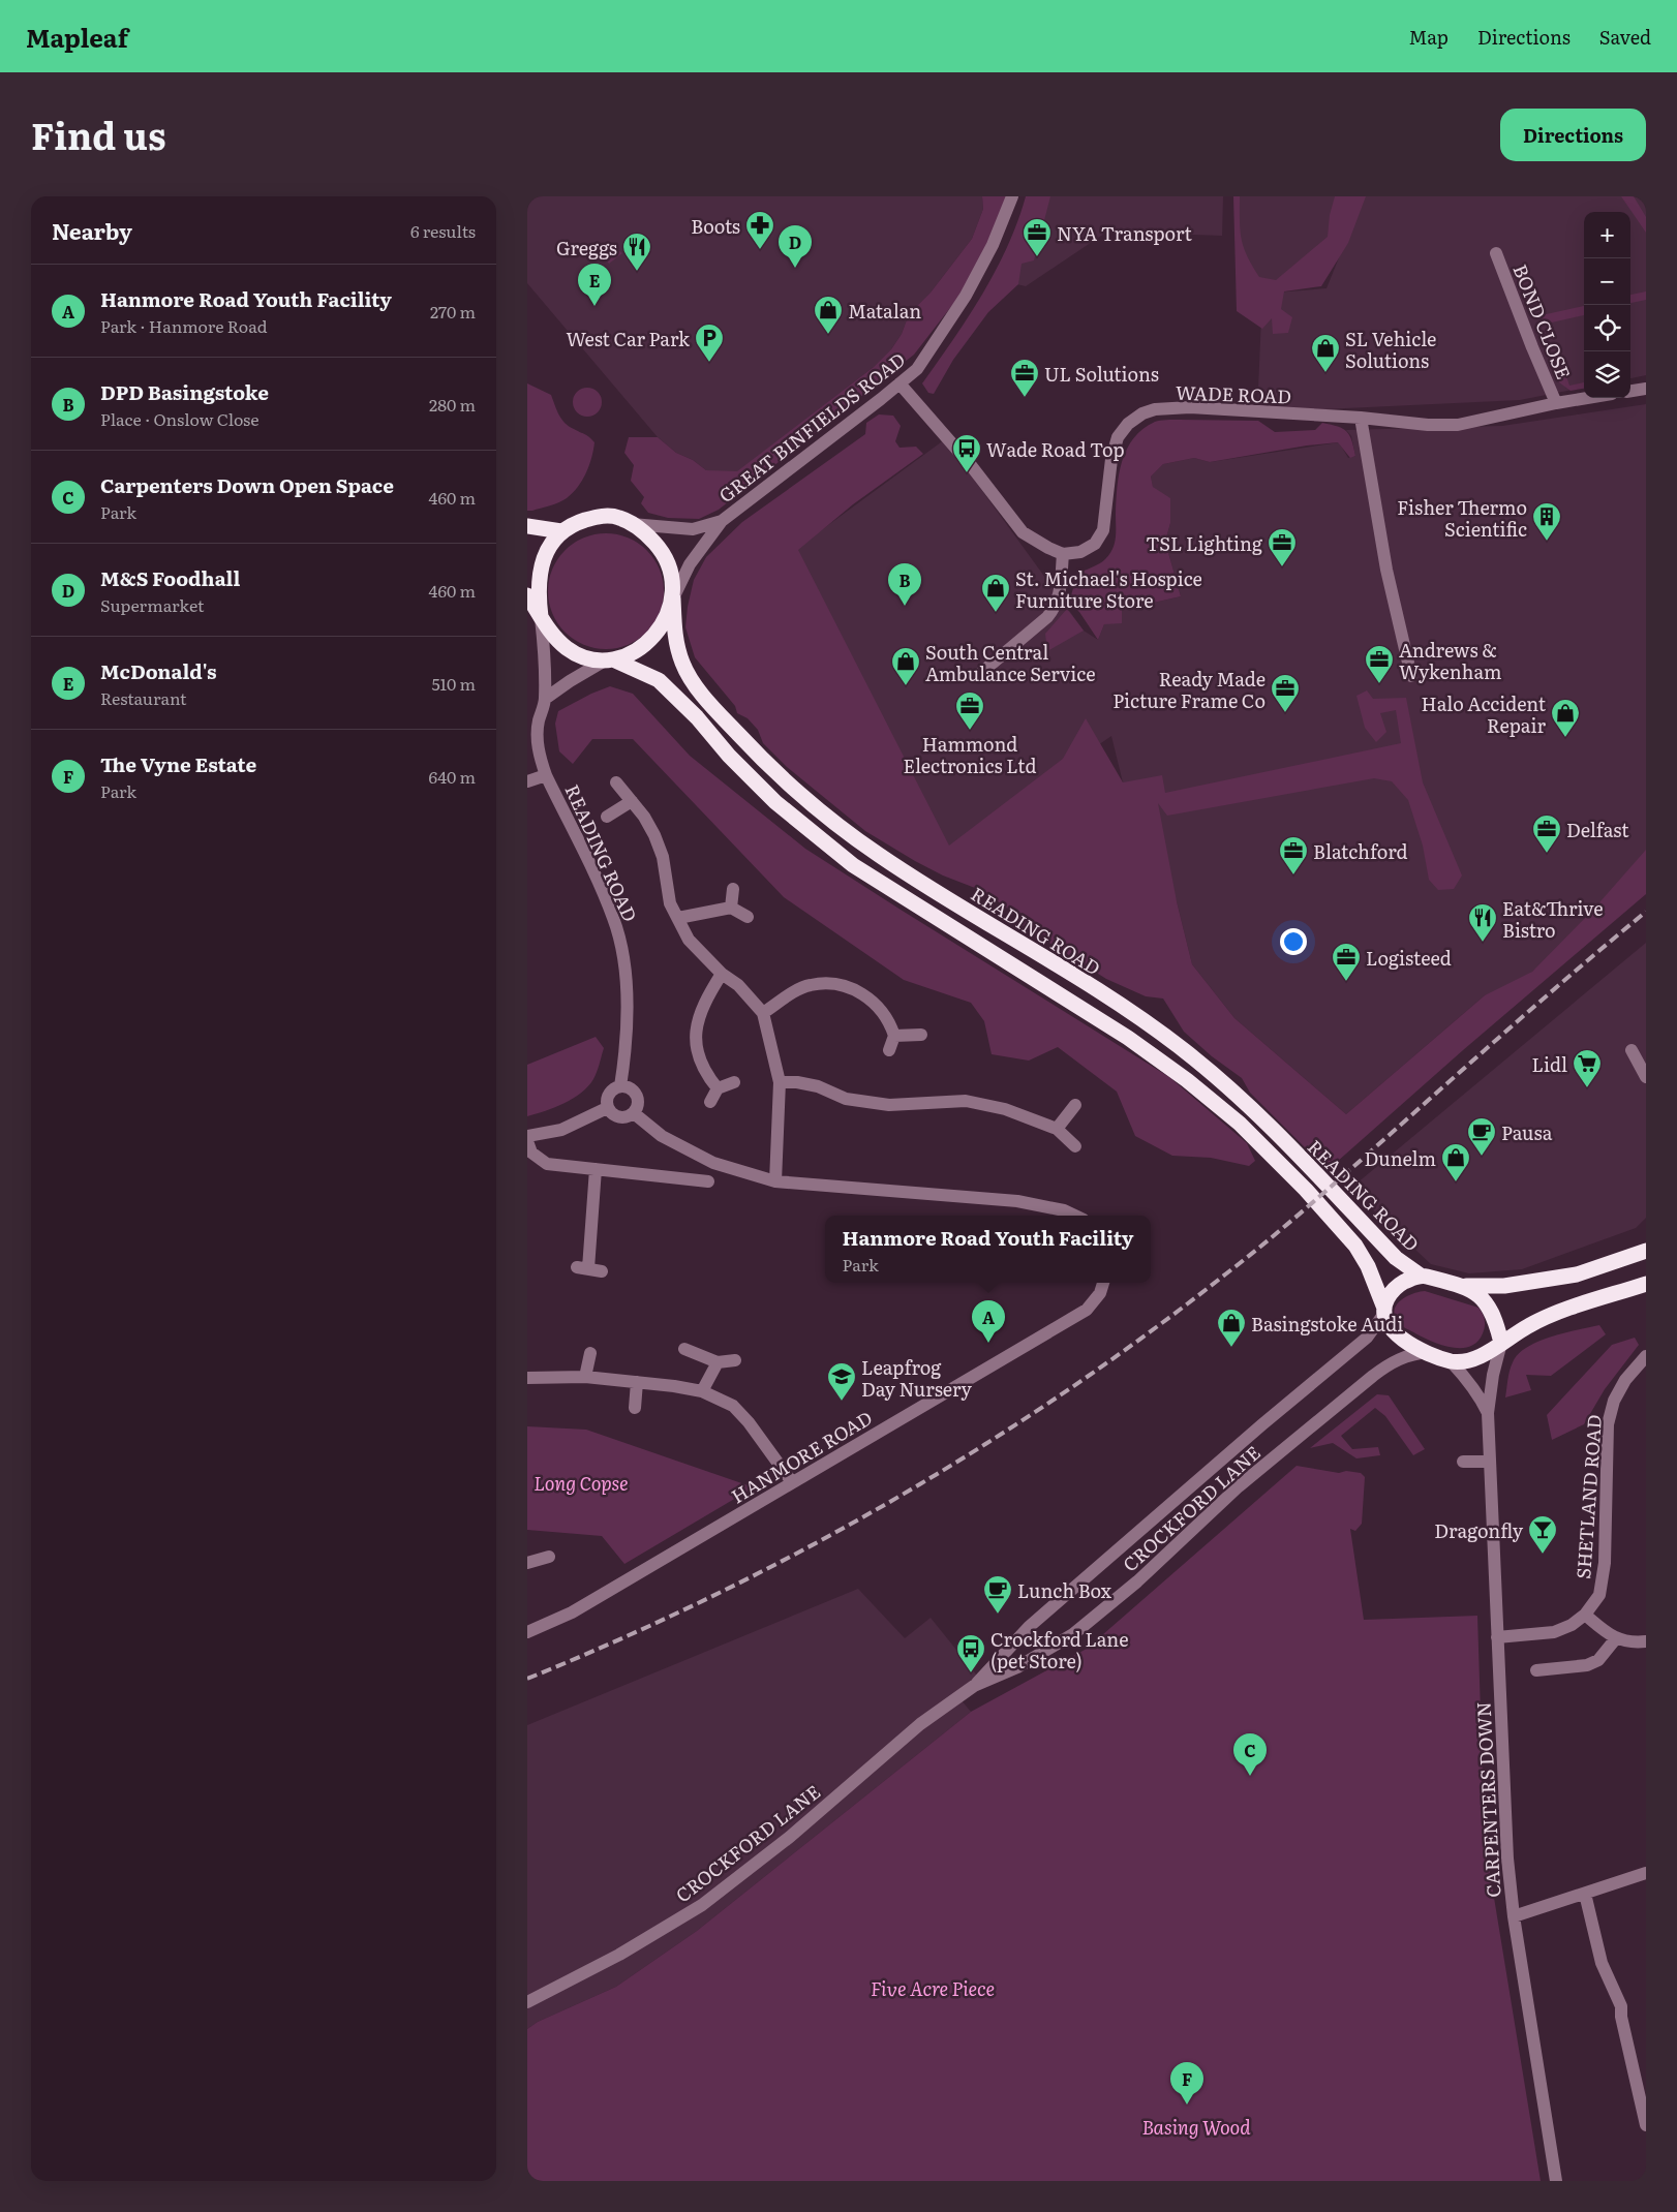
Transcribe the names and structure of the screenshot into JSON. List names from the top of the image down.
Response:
{
  "streets": {
    "highway": ["READING ROAD"],
    "street": [
      "BOND CLOSE",
      "WADE ROAD",
      "GREAT BINFIELDS ROAD",
      "HANMORE ROAD",
      "SHETLAND ROAD",
      "CROCKFORD LANE",
      "CARPENTERS DOWN"
    ]
  },
  "crossings": [
    ["BOND CLOSE", "WADE ROAD"],
    ["GREAT BINFIELDS ROAD", "READING ROAD"],
    ["READING ROAD", "CROCKFORD LANE"],
    ["READING ROAD", "CARPENTERS DOWN"],
    ["SHETLAND ROAD", "CARPENTERS DOWN"],
    ["CROCKFORD LANE", "CARPENTERS DOWN"]
  ],
  "parks": ["Long Copse", "Five Acre Piece", "Basing Wood"],
  "places": {
    "pharmacy": ["Boots"],
    "office": [
      "NYA Transport",
      "UL Solutions",
      "TSL Lighting",
      "Andrews & Wykenham",
      "Ready Made Picture Frame Co",
      "Hammond Electronics Ltd",
      "Delfast",
      "Blatchford",
      "Logisteed"
    ],
    "restaurant": ["Greggs", "Eat&Thrive Bistro"],
    "shop": [
      "Matalan",
      "SL Vehicle Solutions",
      "St. Michael's Hospice Furniture Store",
      "South Central Ambulance Service",
      "Halo Accident Repair",
      "Dunelm",
      "Basingstoke Audi"
    ],
    "parking": ["West Car Park"],
    "bus stop": ["Wade Road Top", "Crockford Lane (pet Store)"],
    "building": ["Fisher Thermo Scientific"],
    "supermarket": ["Lidl"],
    "cafe": ["Pausa", "Lunch Box"],
    "school or university": ["Leapfrog Day Nursery"],
    "bar": ["Dragonfly"]
  },
  "page": {
    "header": "Mapleaf",
    "nav": ["Map", "Directions", "Saved"],
    "title": "Find us",
    "buttons": "Directions",
    "heading": ["Nearby", "6 results"],
    "map_buttons": ["+", "−"],
    "pins": [
      "D",
      "E",
      "B",
      "A",
      "C",
      "F"
    ],
    "list": [
      {
        "mark": "A",
        "name": "Hanmore Road Youth Facility",
        "note": "Park · Hanmore Road",
        "value": "270 m"
      },
      {
        "mark": "B",
        "name": "DPD Basingstoke",
        "note": "Place · Onslow Close",
        "value": "280 m"
      },
      {
        "mark": "C",
        "name": "Carpenters Down Open Space",
        "note": "Park",
        "value": "460 m"
      },
      {
        "mark": "D",
        "name": "M&S Foodhall",
        "note": "Supermarket",
        "value": "460 m"
      },
      {
        "mark": "E",
        "name": "McDonald's",
        "note": "Restaurant",
        "value": "510 m"
      },
      {
        "mark": "F",
        "name": "The Vyne Estate",
        "note": "Park",
        "value": "640 m"
      }
    ],
    "popup": ["Hanmore Road Youth Facility", "Park"]
  }
}
